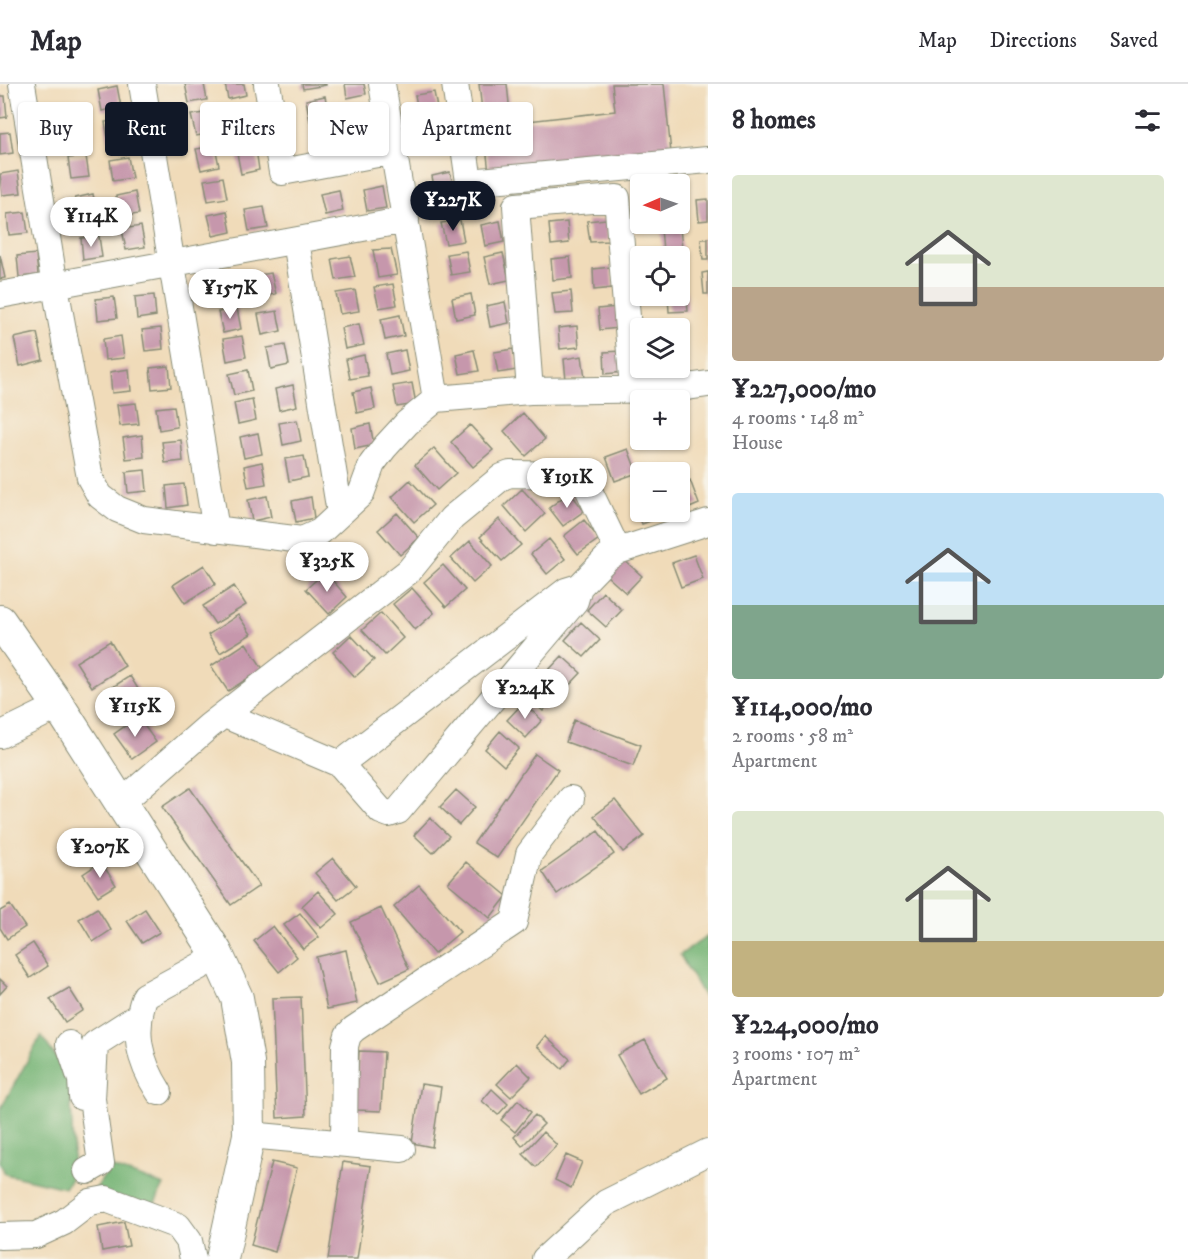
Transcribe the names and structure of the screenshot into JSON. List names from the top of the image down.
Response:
{
  "north": "left",
  "page": {
    "header": "Map",
    "nav": ["Map", "Directions", "Saved"],
    "heading": "8 homes",
    "chip": [
      "Buy",
      "Rent",
      "Filters",
      "New",
      "Apartment"
    ],
    "list": [
      {
        "name": "¥227,000/mo",
        "note": "4 rooms · 148 m² · House"
      },
      {
        "name": "¥114,000/mo",
        "note": "2 rooms · 58 m² · Apartment"
      },
      {
        "name": "¥224,000/mo",
        "note": "3 rooms · 107 m² · Apartment"
      }
    ],
    "map_buttons": ["+", "−"],
    "price": [
      "¥227K",
      "¥114K",
      "¥157K",
      "¥191K",
      "¥325K",
      "¥224K",
      "¥115K",
      "¥207K"
    ]
  }
}
